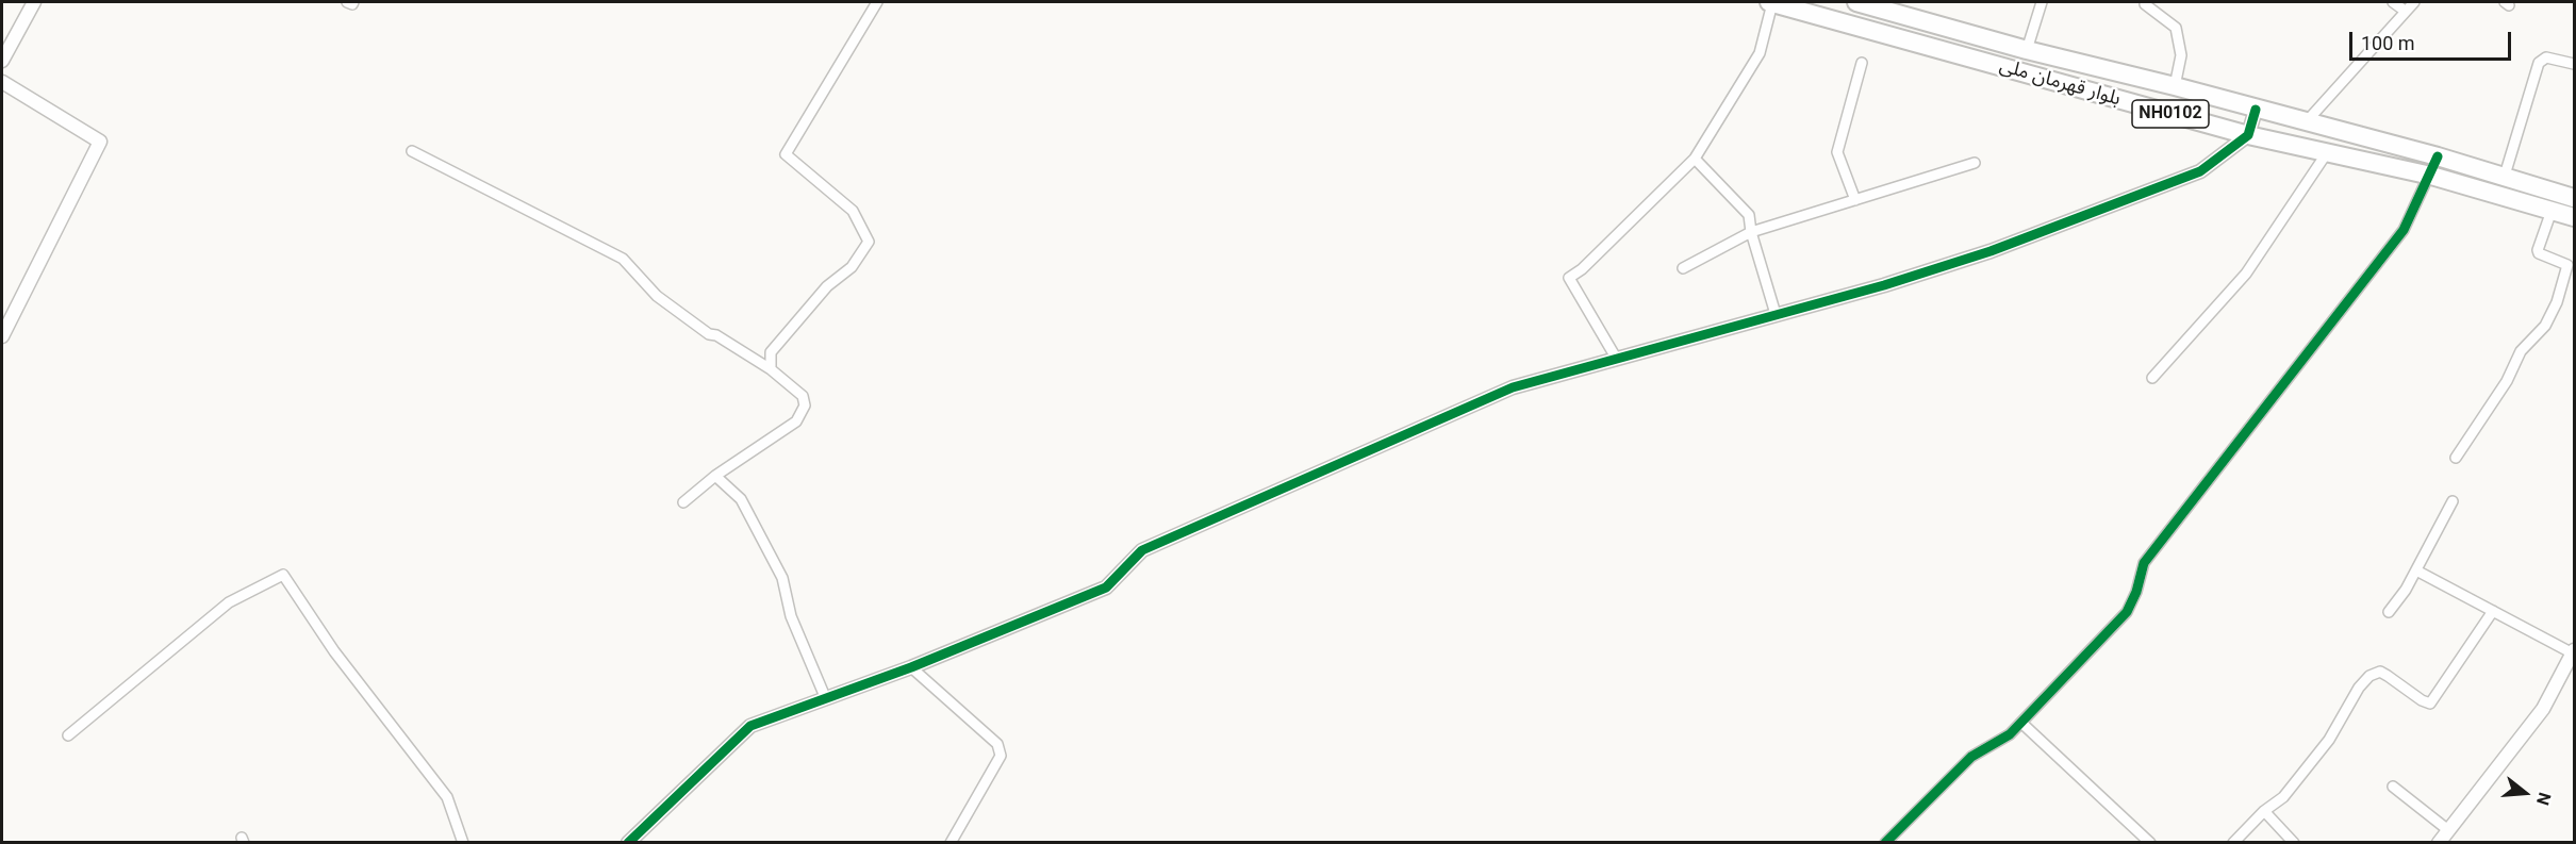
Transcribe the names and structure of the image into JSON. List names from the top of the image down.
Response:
{
  "streets": {
    "highway": ["بلوار قهرمان ملی", "NH0102"]
  },
  "scale_bar": "100 m",
  "north": "right"
}
